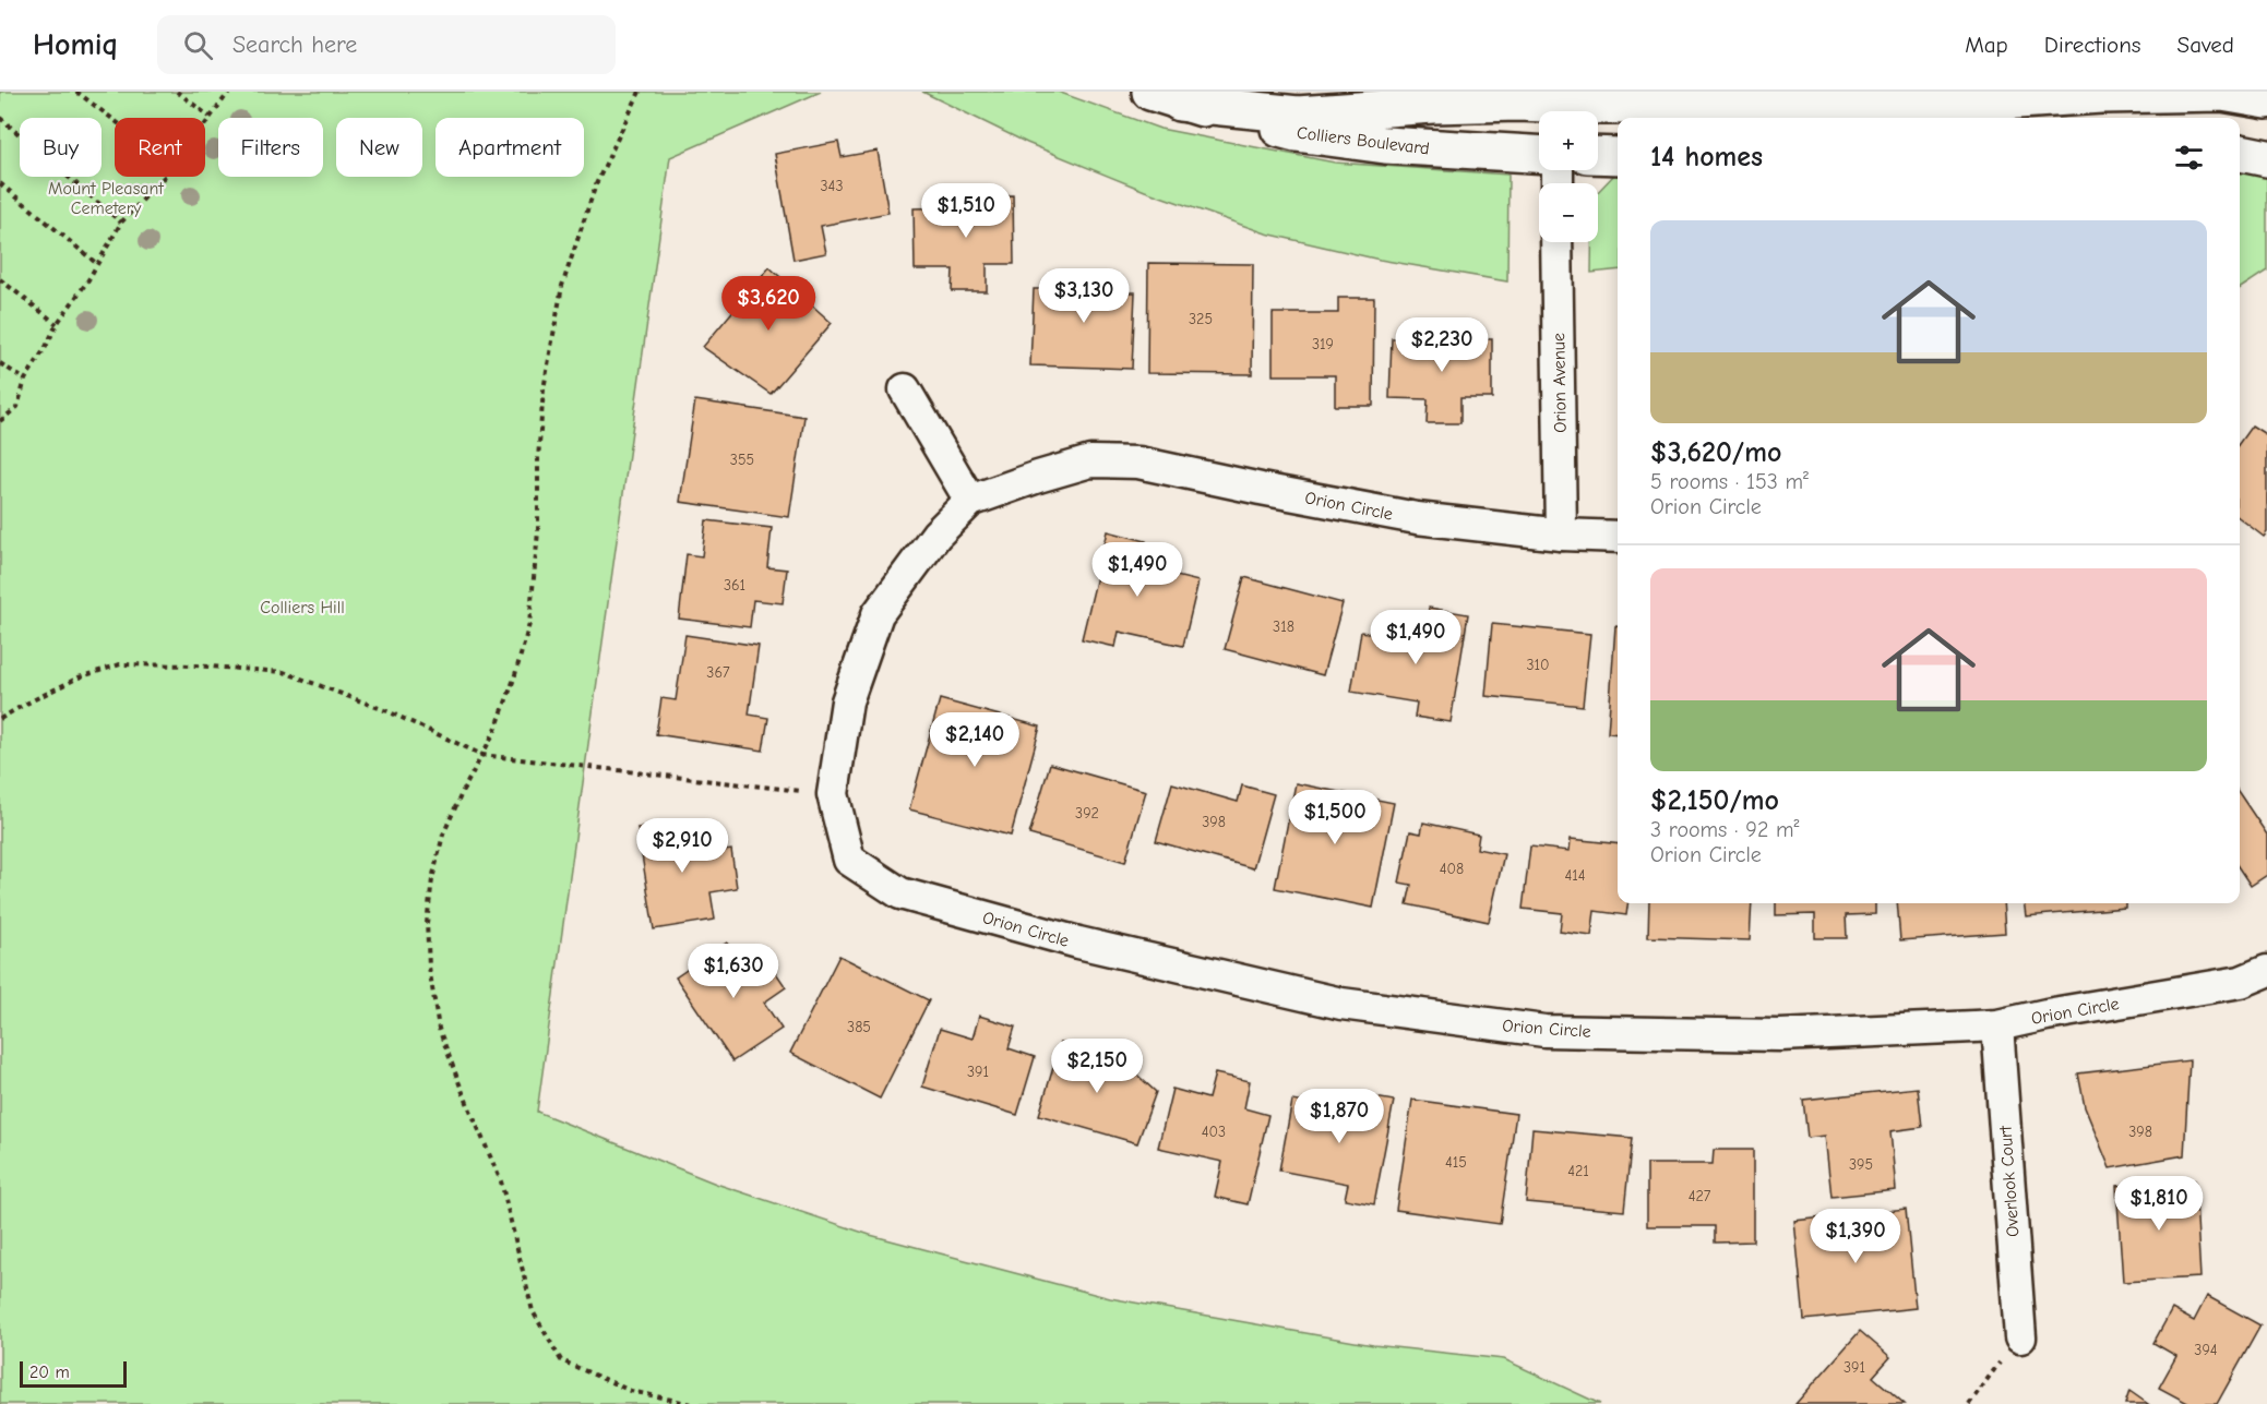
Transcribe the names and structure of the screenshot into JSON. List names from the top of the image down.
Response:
{
  "streets": {
    "street": [
      "Colliers Boulevard",
      "Orion Avenue",
      "Orion Circle",
      "Overlook Court"
    ]
  },
  "crossings": [
    ["Orion Avenue", "Orion Circle"],
    ["Orion Circle", "Overlook Court"]
  ],
  "parks": ["Mount Pleasant Cemetery", "Colliers Hill"],
  "house_numbers": [
    "343",
    "325",
    "319",
    "355",
    "361",
    "318",
    "310",
    "367",
    "392",
    "398",
    "408",
    "414",
    "385",
    "391",
    "403",
    "398",
    "415",
    "395",
    "421",
    "427",
    "394",
    "391"
  ],
  "scale_bar": "20 m",
  "page": {
    "header": "Homiq",
    "search": "Search here",
    "nav": ["Map", "Directions", "Saved"],
    "map_buttons": ["+", "−"],
    "chip": [
      "Buy",
      "Rent",
      "Filters",
      "New",
      "Apartment"
    ],
    "heading": "14 homes",
    "price": [
      "$1,510",
      "$3,130",
      "$3,620",
      "$2,230",
      "$1,490",
      "$1,490",
      "$2,140",
      "$1,500",
      "$2,910",
      "$1,630",
      "$2,150",
      "$1,870",
      "$1,810",
      "$1,390"
    ],
    "list": [
      {
        "name": "$3,620/mo",
        "note": "5 rooms · 153 m² · Orion Circle"
      },
      {
        "name": "$2,150/mo",
        "note": "3 rooms · 92 m² · Orion Circle"
      }
    ],
    "scale": "20 m"
  }
}
